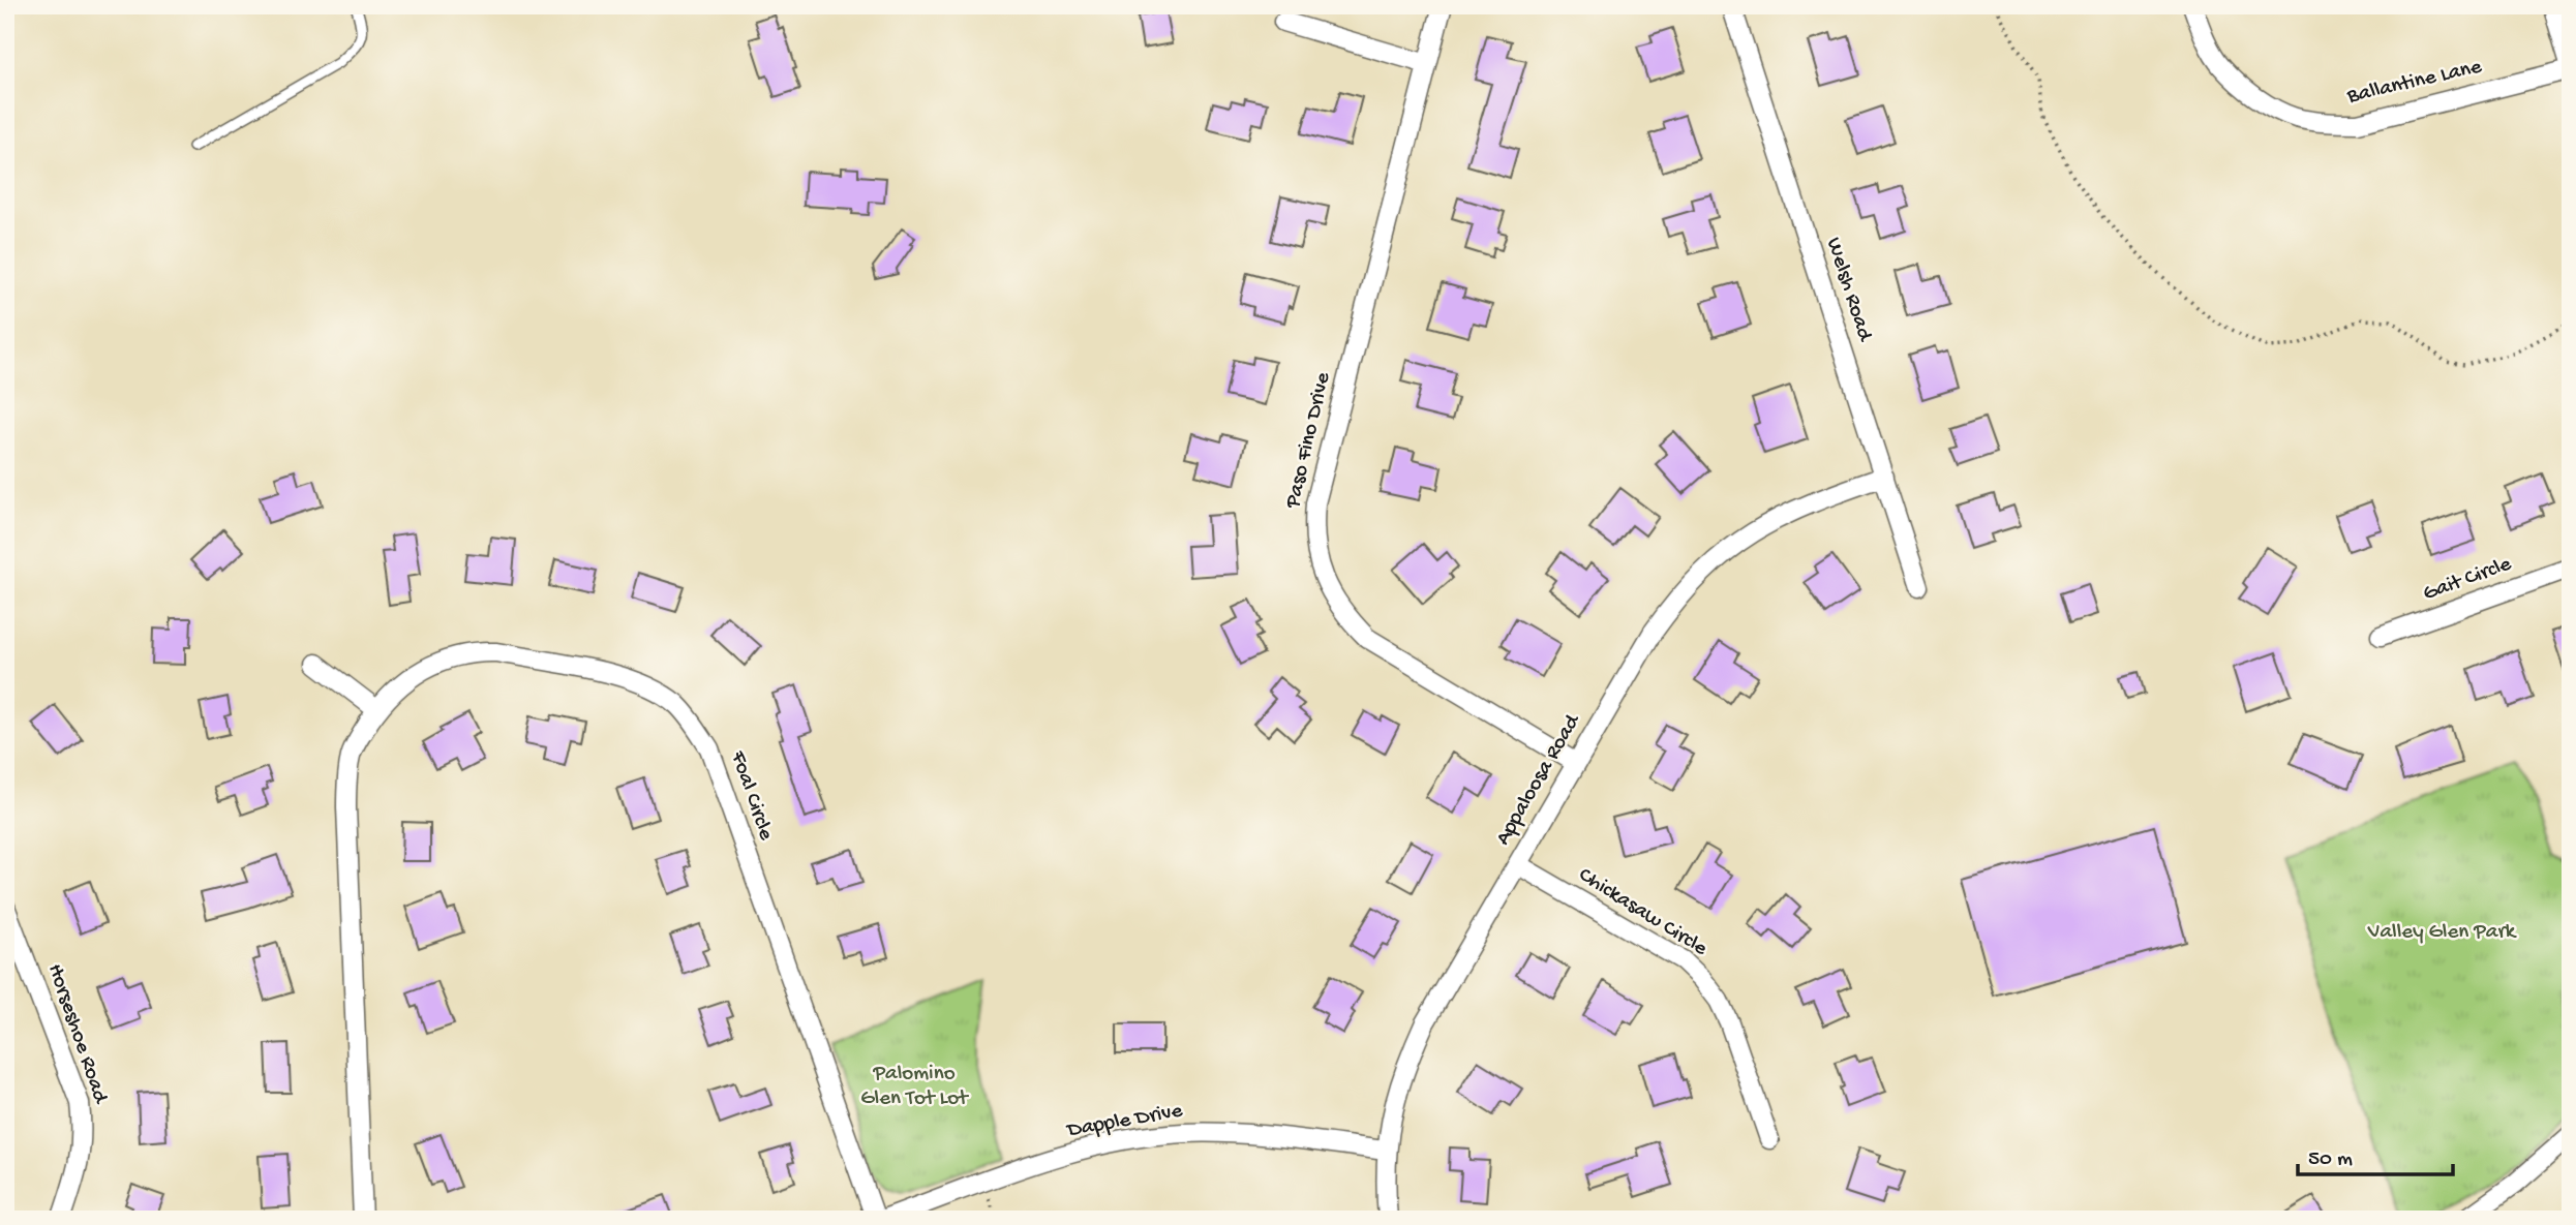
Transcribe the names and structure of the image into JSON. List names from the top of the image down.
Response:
{
  "streets": {
    "street": [
      "Ballantine Lane",
      "Welsh Road",
      "Paso Fino Drive",
      "Gait Circle",
      "Appaloosa Road",
      "Foal Circle",
      "Chickasaw Circle",
      "Horseshoe Road",
      "Dapple Drive"
    ]
  },
  "crossings": [
    ["Welsh Road", "Appaloosa Road"],
    ["Paso Fino Drive", "Appaloosa Road"],
    ["Appaloosa Road", "Chickasaw Circle"],
    ["Appaloosa Road", "Dapple Drive"]
  ],
  "parks": ["Valley Glen Park", "Palomino Glen Tot Lot"],
  "scale_bar": "50 m"
}
